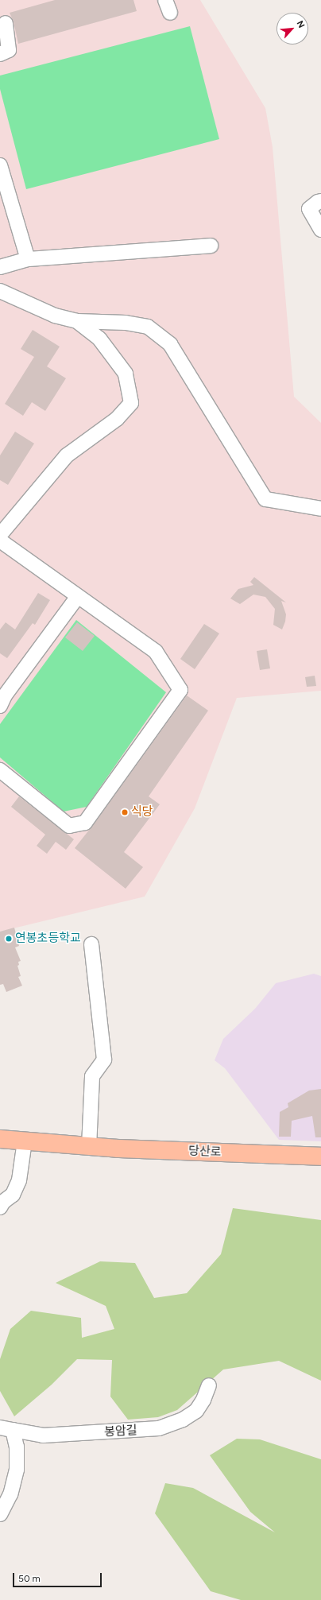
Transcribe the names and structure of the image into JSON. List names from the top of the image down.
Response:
{
  "streets": {
    "main road": ["당산로"],
    "street": ["봉암길"]
  },
  "places": ["식당", "연봉초등학교"],
  "scale_bar": "50 m",
  "north": "top right"
}
